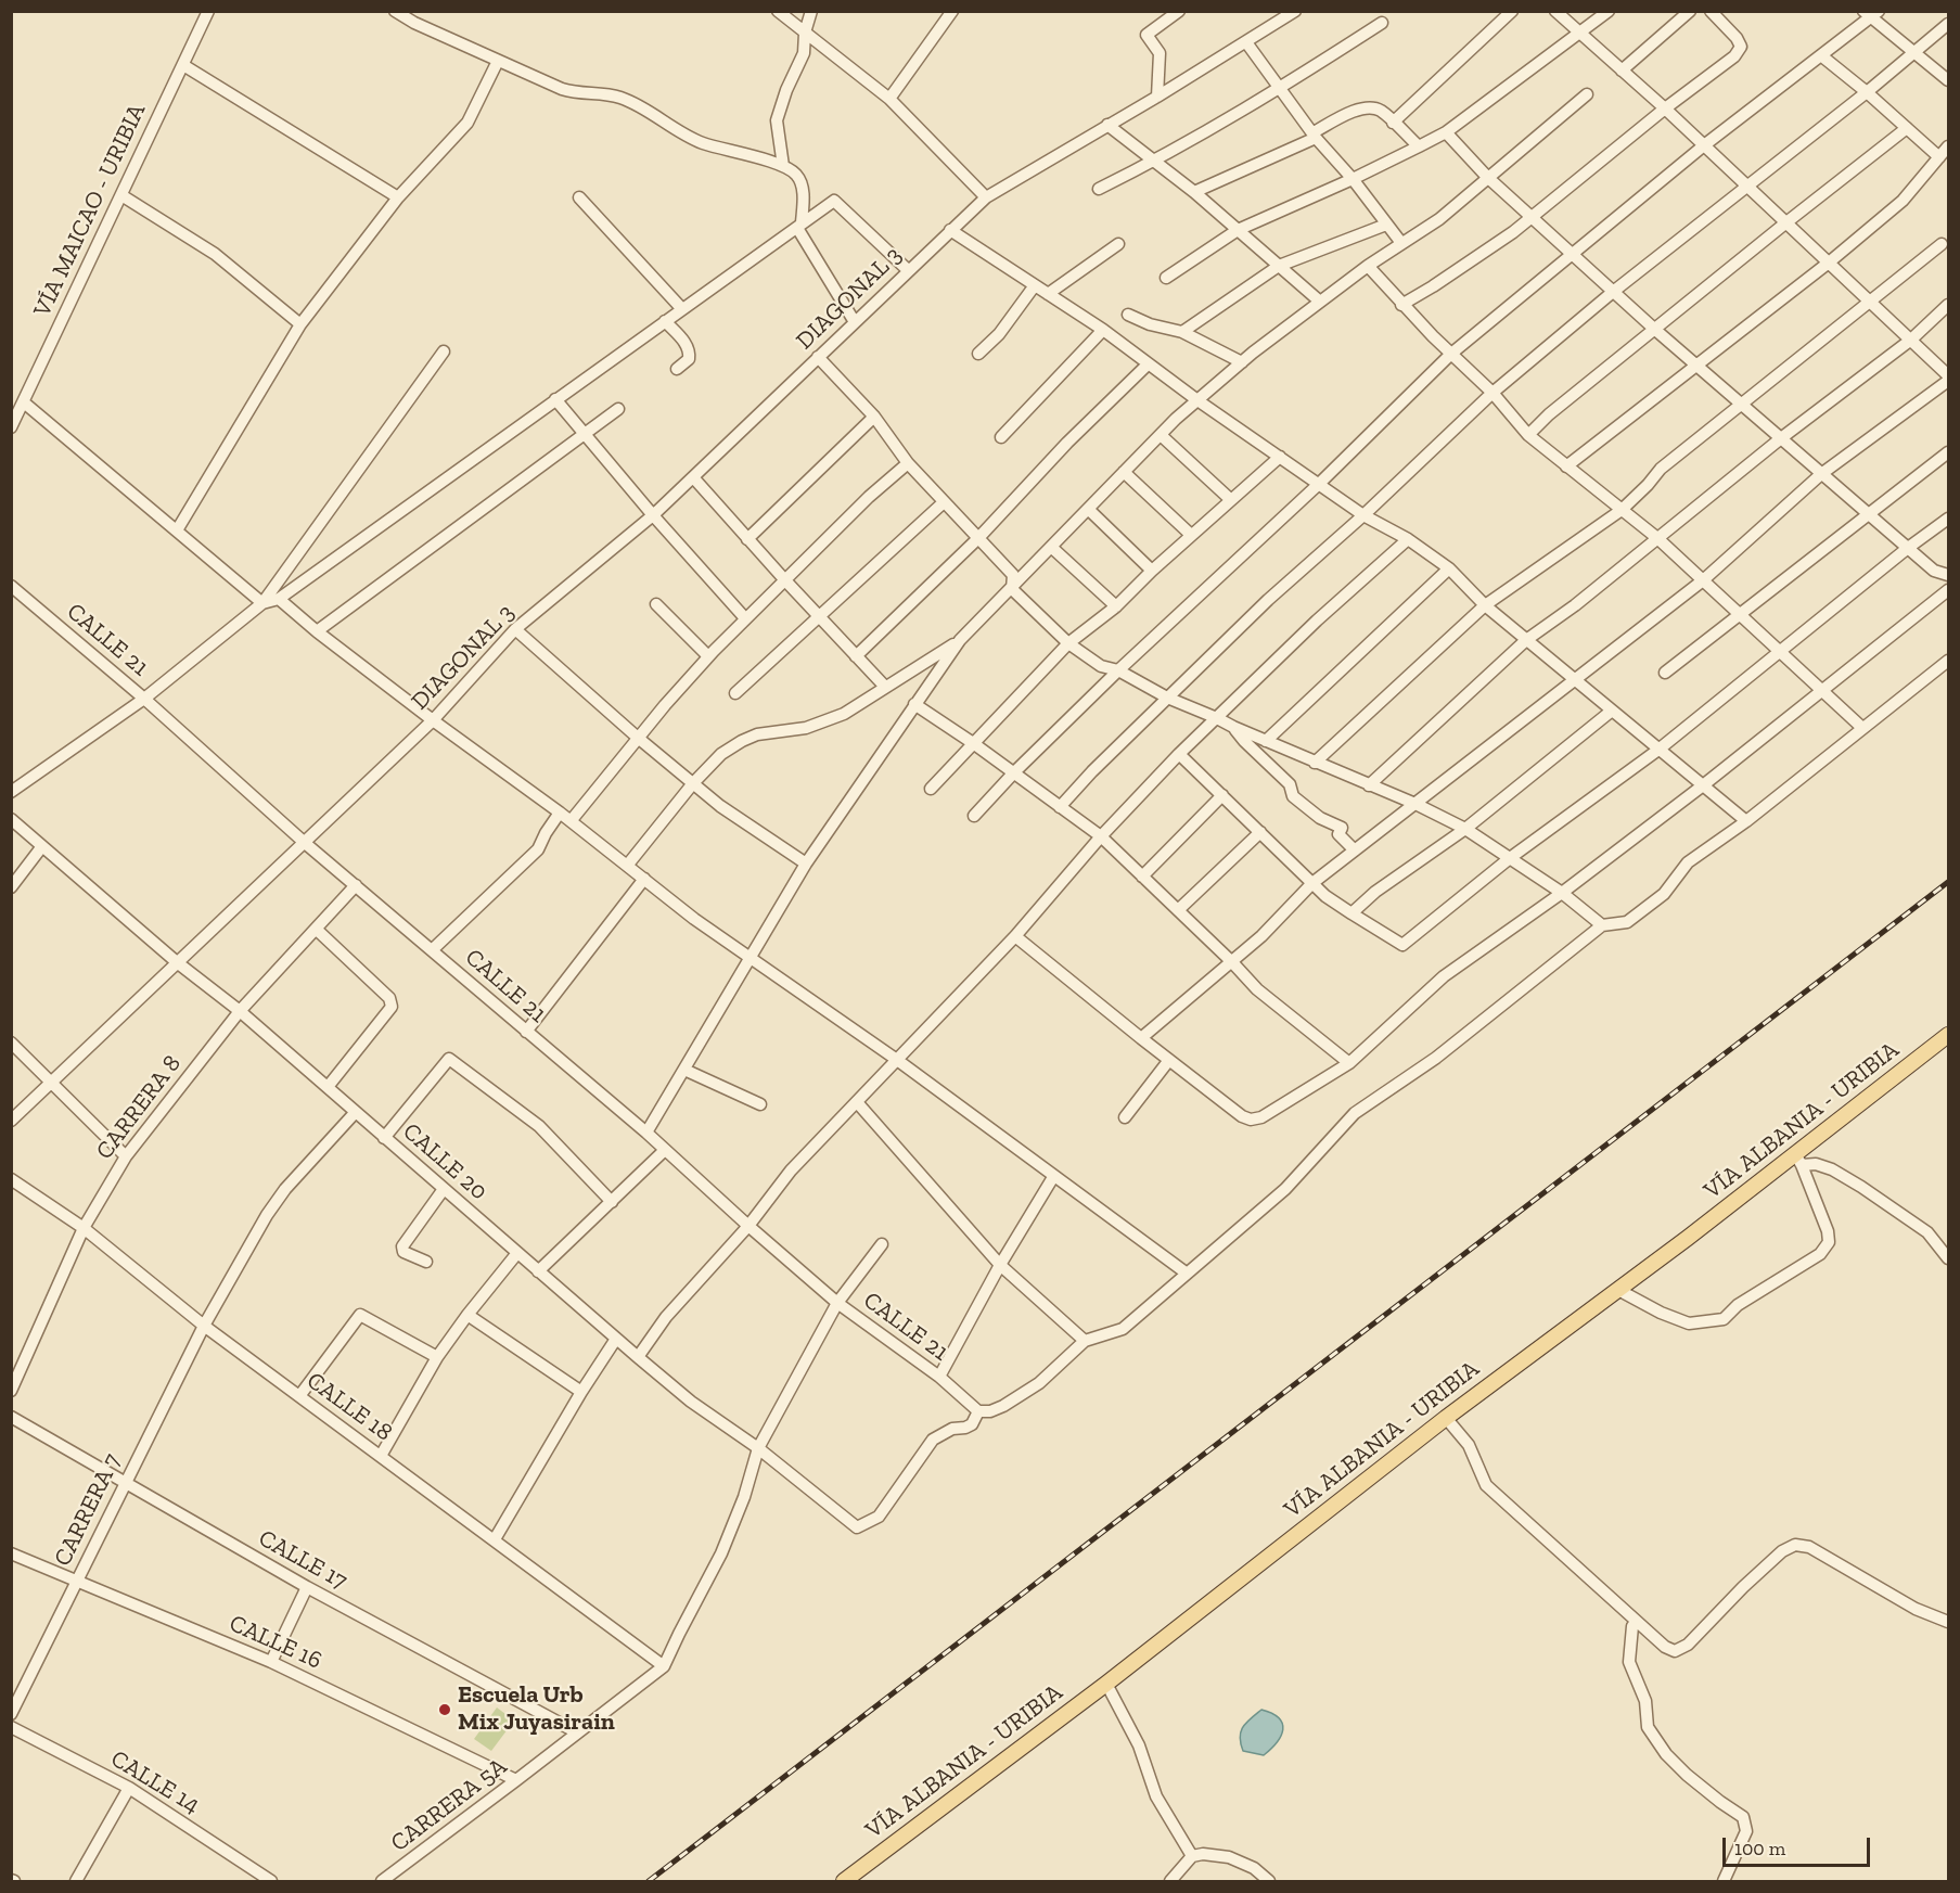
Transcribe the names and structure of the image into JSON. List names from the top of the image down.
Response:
{
  "streets": {
    "main road": ["VÍA ALBANIA - URIBIA"],
    "street": [
      "VÍA MAICAO - URIBIA",
      "DIAGONAL 3",
      "CALLE 21",
      "CARRERA 8",
      "CALLE 20",
      "CALLE 18",
      "CARRERA 7",
      "CALLE 17",
      "CALLE 16",
      "CALLE 14",
      "CARRERA 5A"
    ]
  },
  "crossings": [
    ["DIAGONAL 3", "CALLE 21"],
    ["DIAGONAL 3", "CALLE 20"],
    ["CALLE 21", "CARRERA 8"],
    ["CALLE 21", "CALLE 20"],
    ["CARRERA 8", "CALLE 20"],
    ["CARRERA 8", "CALLE 18"],
    ["CALLE 20", "CARRERA 7"],
    ["CALLE 18", "CARRERA 7"],
    ["CALLE 18", "CARRERA 5A"],
    ["CARRERA 7", "CALLE 17"],
    ["CARRERA 7", "CALLE 16"],
    ["CALLE 17", "CARRERA 5A"],
    ["CALLE 16", "CARRERA 5A"]
  ],
  "places": ["Escuela Urb Mix Juyasirain"],
  "scale_bar": "100 m"
}
